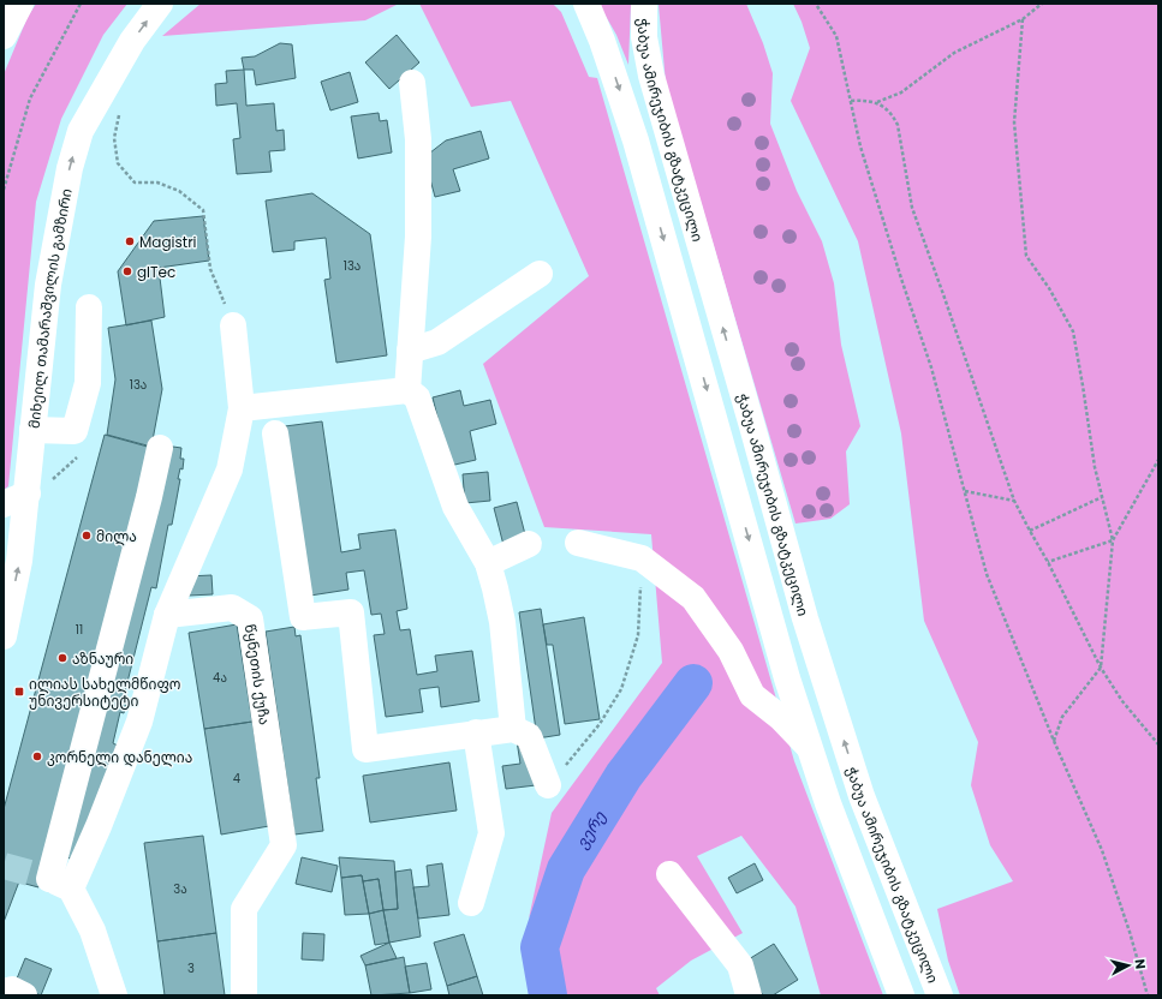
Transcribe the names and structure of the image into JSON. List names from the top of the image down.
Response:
{
  "streets": {
    "main road": ["ჭაბუა ამირეჯიბის გზატკეცილი", "მიხეილ თამარაშვილის გამზირი", "წყნეთის ქუჩა"]
  },
  "water": ["ვერე"],
  "places": {
    "other": [
      "Magistri",
      "gITec",
      "მილა",
      "აზნაური",
      "კორნელი დანელია"
    ],
    "transit": ["ილიას სახელმწიფო უნივერსიტეტი"]
  },
  "house_numbers": [
    "13ა",
    "13ა",
    "11",
    "4ა",
    "4",
    "3ა",
    "3"
  ],
  "north": "right"
}
